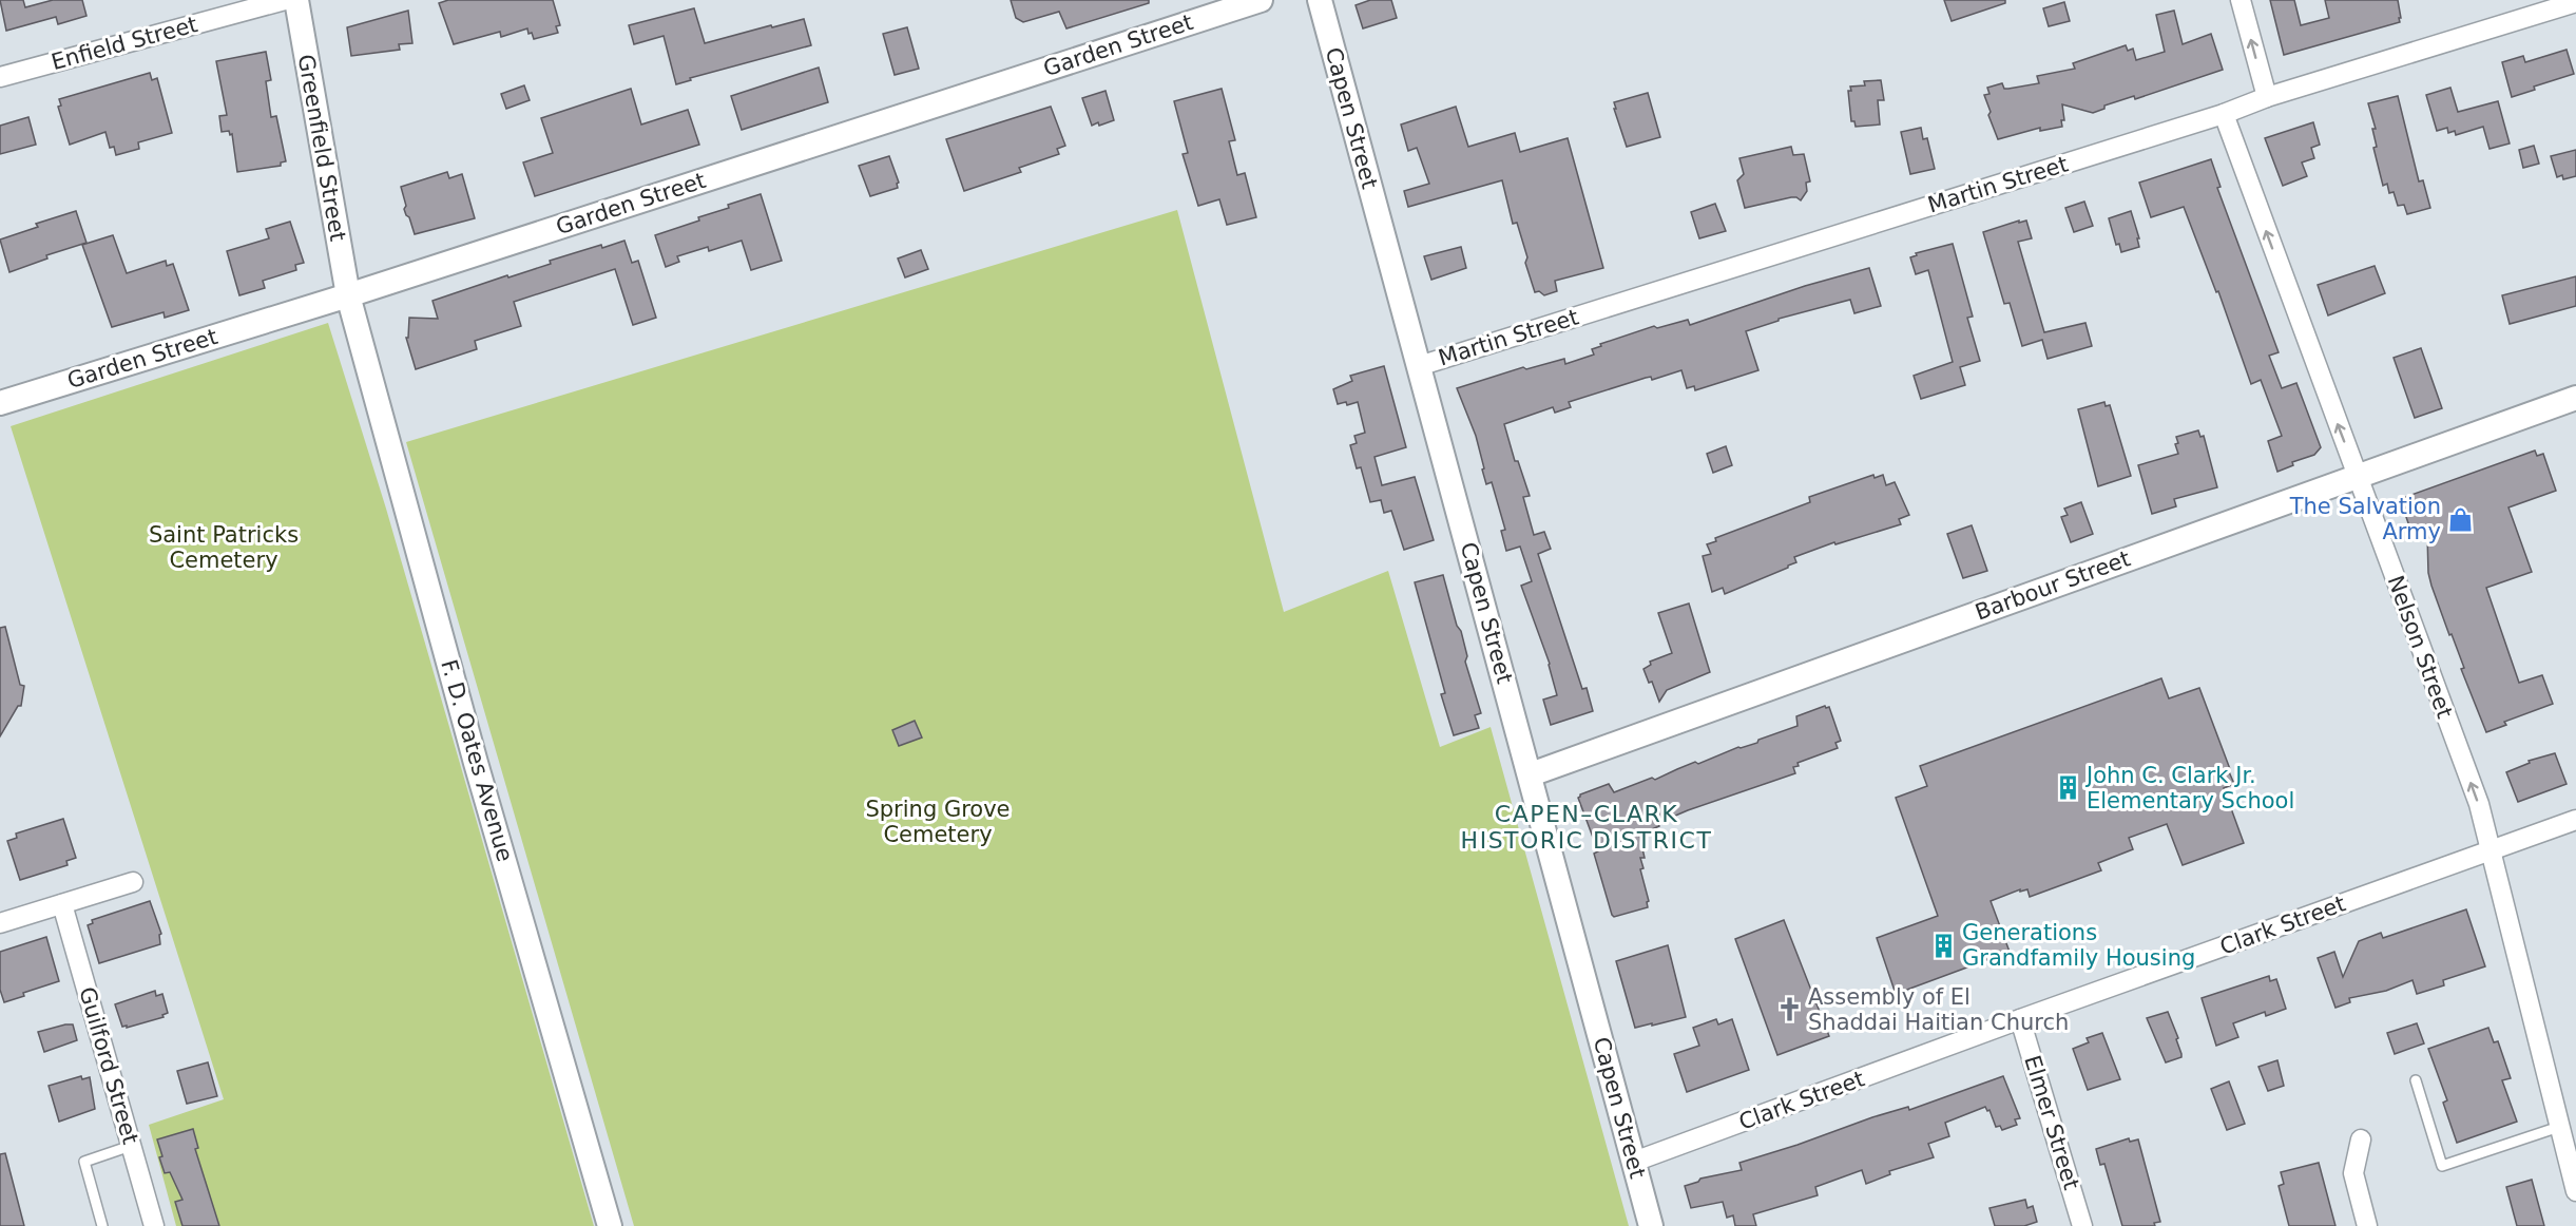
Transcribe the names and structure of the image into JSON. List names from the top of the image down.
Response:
{
  "streets": {
    "street": [
      "Enfield Street",
      "Garden Street",
      "Capen Street",
      "Greenfield Street",
      "Martin Street",
      "Barbour Street",
      "Nelson Street",
      "F. D. Oates Avenue",
      "Clark Street",
      "Guilford Street",
      "Elmer Street"
    ]
  },
  "crossings": [
    ["Garden Street", "Greenfield Street"],
    ["Garden Street", "F. D. Oates Avenue"],
    ["Capen Street", "Martin Street"],
    ["Capen Street", "Barbour Street"],
    ["Capen Street", "Clark Street"],
    ["Greenfield Street", "F. D. Oates Avenue"],
    ["Martin Street", "Nelson Street"],
    ["Barbour Street", "Nelson Street"],
    ["Nelson Street", "Clark Street"],
    ["Clark Street", "Elmer Street"]
  ],
  "one_way": ["Nelson Street"],
  "districts": ["CAPEN–CLARK HISTORIC DISTRICT"],
  "parks": ["Saint Patricks Cemetery", "Spring Grove Cemetery"],
  "places": {
    "shop": ["The Salvation Army"],
    "building": ["John C. Clark Jr. Elementary School", "Generations Grandfamily Housing"],
    "church": ["Assembly of El Shaddai Haitian Church"]
  }
}
